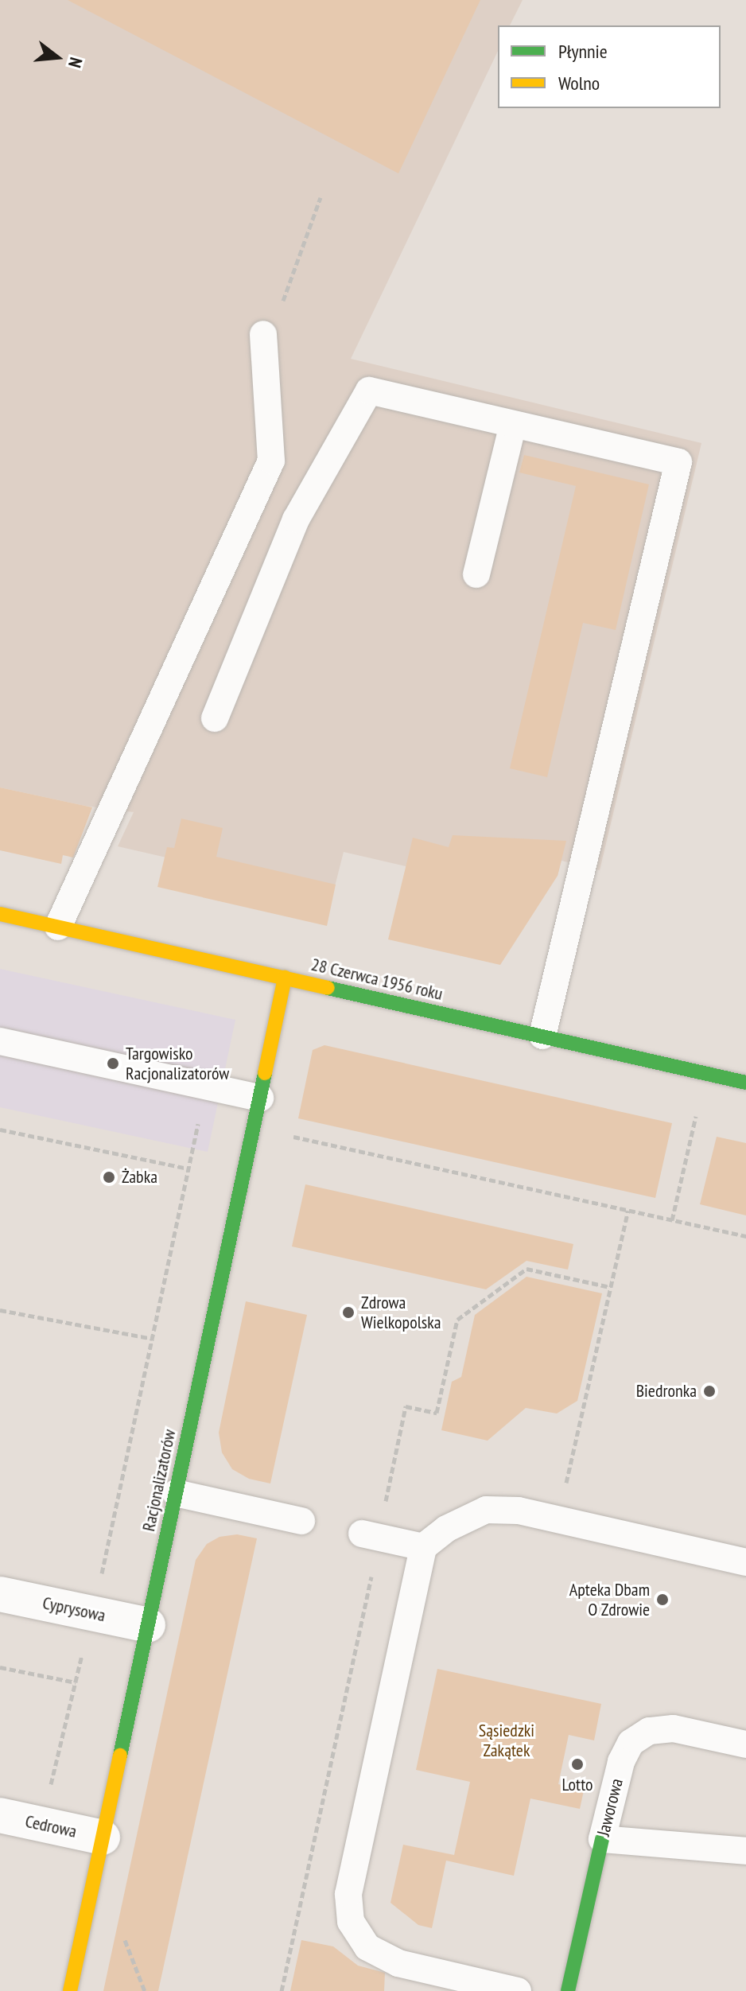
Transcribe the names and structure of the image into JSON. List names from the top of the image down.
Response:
{
  "streets": {
    "street": [
      "28 Czerwca 1956 roku",
      "Racjonalizatorów",
      "Cyprysowa",
      "Jaworowa",
      "Cedrowa"
    ]
  },
  "crossings": [
    ["28 Czerwca 1956 roku", "Racjonalizatorów"],
    ["Racjonalizatorów", "Cyprysowa"],
    ["Racjonalizatorów", "Cedrowa"]
  ],
  "parks": ["Sąsiedzki Zakątek"],
  "places": [
    "Targowisko Racjonalizatorów",
    "Żabka",
    "Zdrowa Wielkopolska",
    "Biedronka",
    "Apteka Dbam O Zdrowie",
    "Lotto"
  ],
  "legend": ["Płynnie", "Wolno"],
  "north": "right"
}
